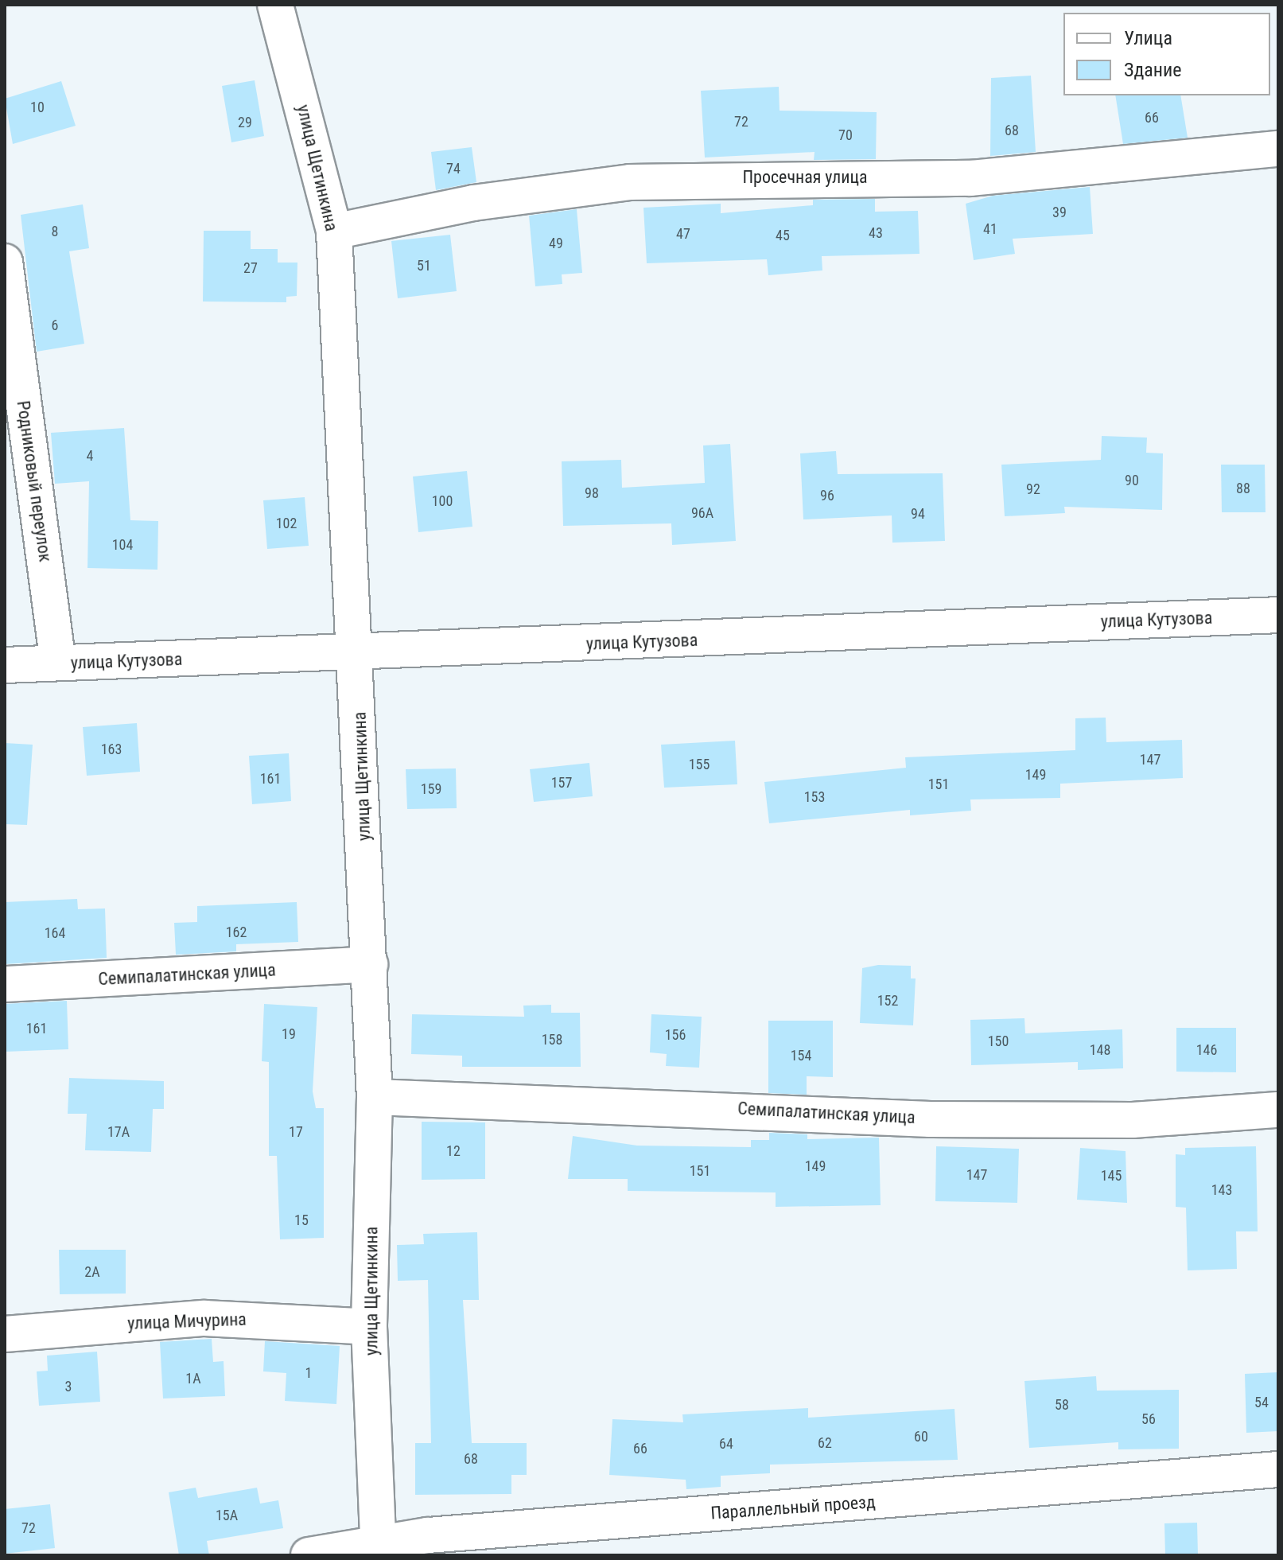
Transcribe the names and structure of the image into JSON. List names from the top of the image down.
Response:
{
  "streets": {
    "street": [
      "улица Щетинкина",
      "Просечная улица",
      "Родниковый переулок",
      "улица Кутузова",
      "Семипалатинская улица",
      "улица Мичурина",
      "Параллельный проезд"
    ]
  },
  "crossings": [
    ["улица Щетинкина", "Просечная улица"],
    ["улица Щетинкина", "улица Кутузова"],
    ["улица Щетинкина", "Семипалатинская улица"],
    ["улица Щетинкина", "улица Мичурина"],
    ["улица Щетинкина", "Параллельный проезд"],
    ["Родниковый переулок", "улица Кутузова"]
  ],
  "house_numbers": [
    "10",
    "66",
    "72",
    "29",
    "68",
    "70",
    "74",
    "39",
    "41",
    "8",
    "43",
    "47",
    "45",
    "49",
    "51",
    "27",
    "6",
    "4",
    "90",
    "88",
    "92",
    "98",
    "96",
    "100",
    "96А",
    "94",
    "102",
    "104",
    "163",
    "147",
    "155",
    "149",
    "161",
    "157",
    "151",
    "159",
    "153",
    "162",
    "164",
    "152",
    "161",
    "19",
    "156",
    "158",
    "150",
    "148",
    "146",
    "154",
    "17А",
    "17",
    "12",
    "149",
    "151",
    "147",
    "145",
    "143",
    "15",
    "2А",
    "1",
    "1А",
    "3",
    "54",
    "58",
    "56",
    "60",
    "62",
    "64",
    "66",
    "68",
    "15А",
    "72"
  ],
  "legend": ["Улица", "Здание"]
}
